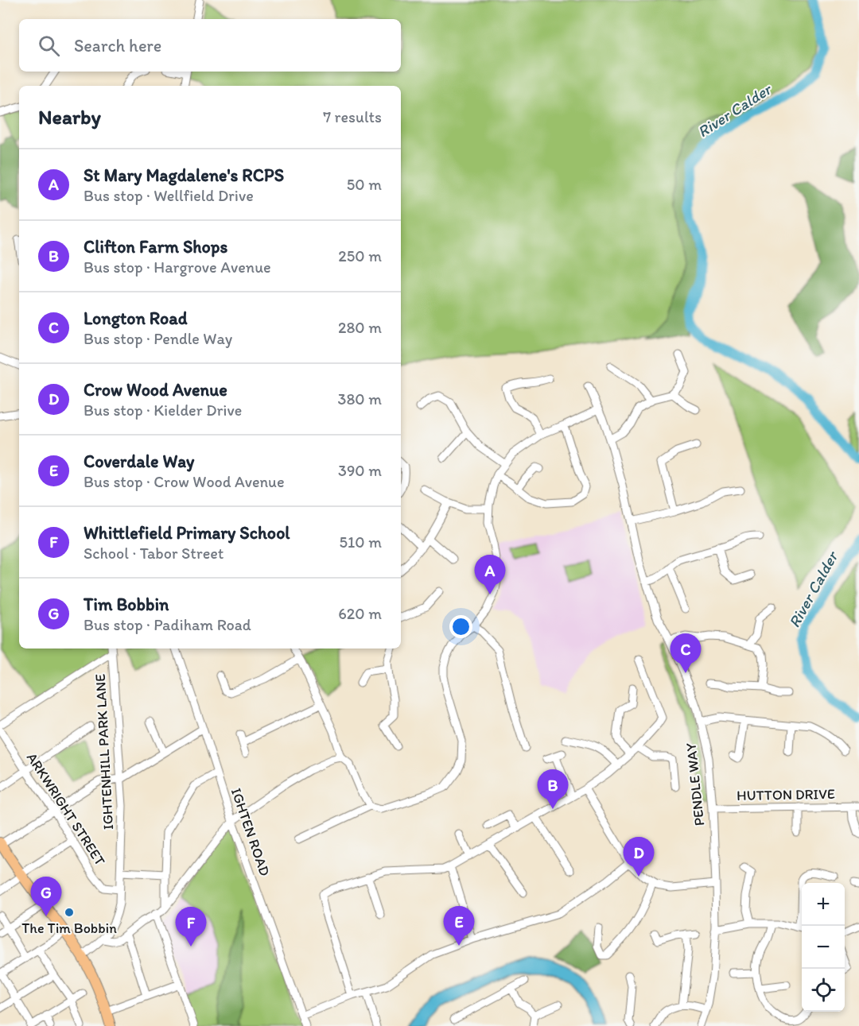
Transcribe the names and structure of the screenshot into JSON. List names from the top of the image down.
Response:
{
  "streets": {
    "street": [
      "IGHTENHILL PARK LANE",
      "PENDLE WAY",
      "HUTTON DRIVE",
      "ARKWRIGHT STREET",
      "IGHTEN ROAD"
    ]
  },
  "crossings": [
    ["IGHTENHILL PARK LANE", "ARKWRIGHT STREET"],
    ["PENDLE WAY", "HUTTON DRIVE"]
  ],
  "water": ["River Calder"],
  "places": ["The Tim Bobbin"],
  "page": {
    "search": "Search here",
    "heading": ["Nearby", "7 results"],
    "list": [
      {
        "mark": "A",
        "name": "St Mary Magdalene's RCPS",
        "note": "Bus stop · Wellfield Drive",
        "value": "50 m"
      },
      {
        "mark": "B",
        "name": "Clifton Farm Shops",
        "note": "Bus stop · Hargrove Avenue",
        "value": "250 m"
      },
      {
        "mark": "C",
        "name": "Longton Road",
        "note": "Bus stop · Pendle Way",
        "value": "280 m"
      },
      {
        "mark": "D",
        "name": "Crow Wood Avenue",
        "note": "Bus stop · Kielder Drive",
        "value": "380 m"
      },
      {
        "mark": "E",
        "name": "Coverdale Way",
        "note": "Bus stop · Crow Wood Avenue",
        "value": "390 m"
      },
      {
        "mark": "F",
        "name": "Whittlefield Primary School",
        "note": "School · Tabor Street",
        "value": "510 m"
      },
      {
        "mark": "G",
        "name": "Tim Bobbin",
        "note": "Bus stop · Padiham Road",
        "value": "620 m"
      }
    ],
    "pins": [
      "A",
      "C",
      "B",
      "D",
      "G",
      "E",
      "F"
    ],
    "map_buttons": ["+", "−"]
  }
}
